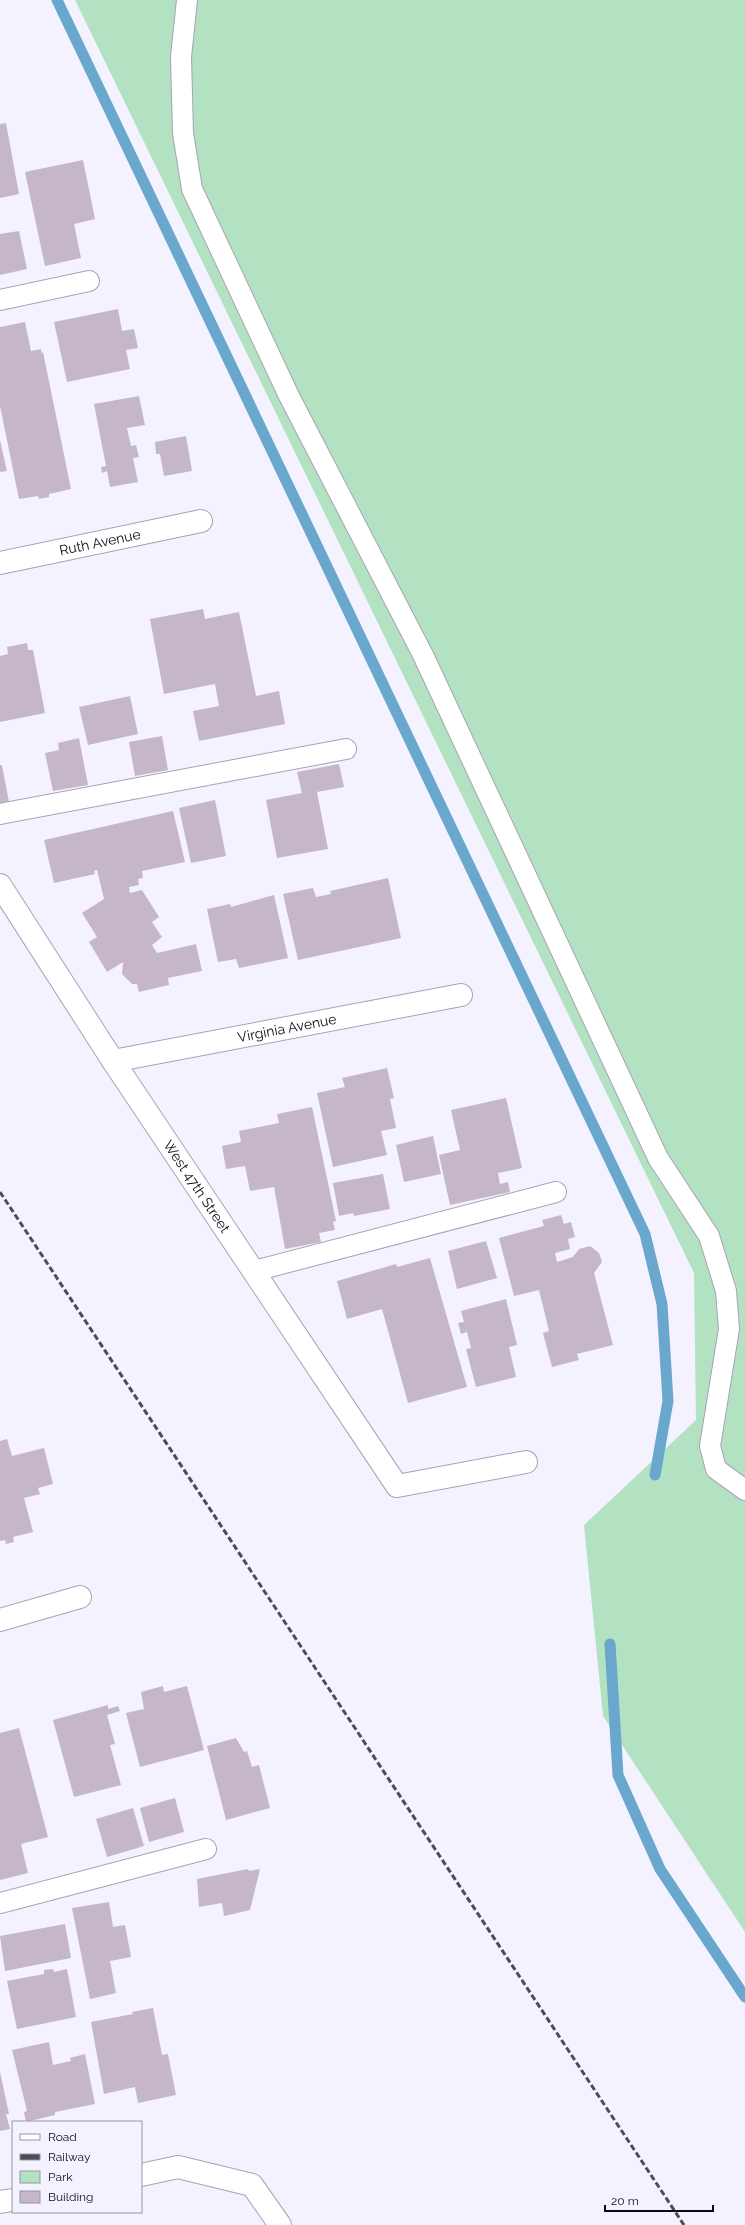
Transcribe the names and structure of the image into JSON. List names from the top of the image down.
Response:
{
  "streets": {
    "street": ["Ruth Avenue", "Virginia Avenue", "West 47th Street"]
  },
  "crossings": [
    ["Virginia Avenue", "West 47th Street"]
  ],
  "legend": [
    "Road",
    "Railway",
    "Park",
    "Building"
  ],
  "scale_bar": "20 m"
}
